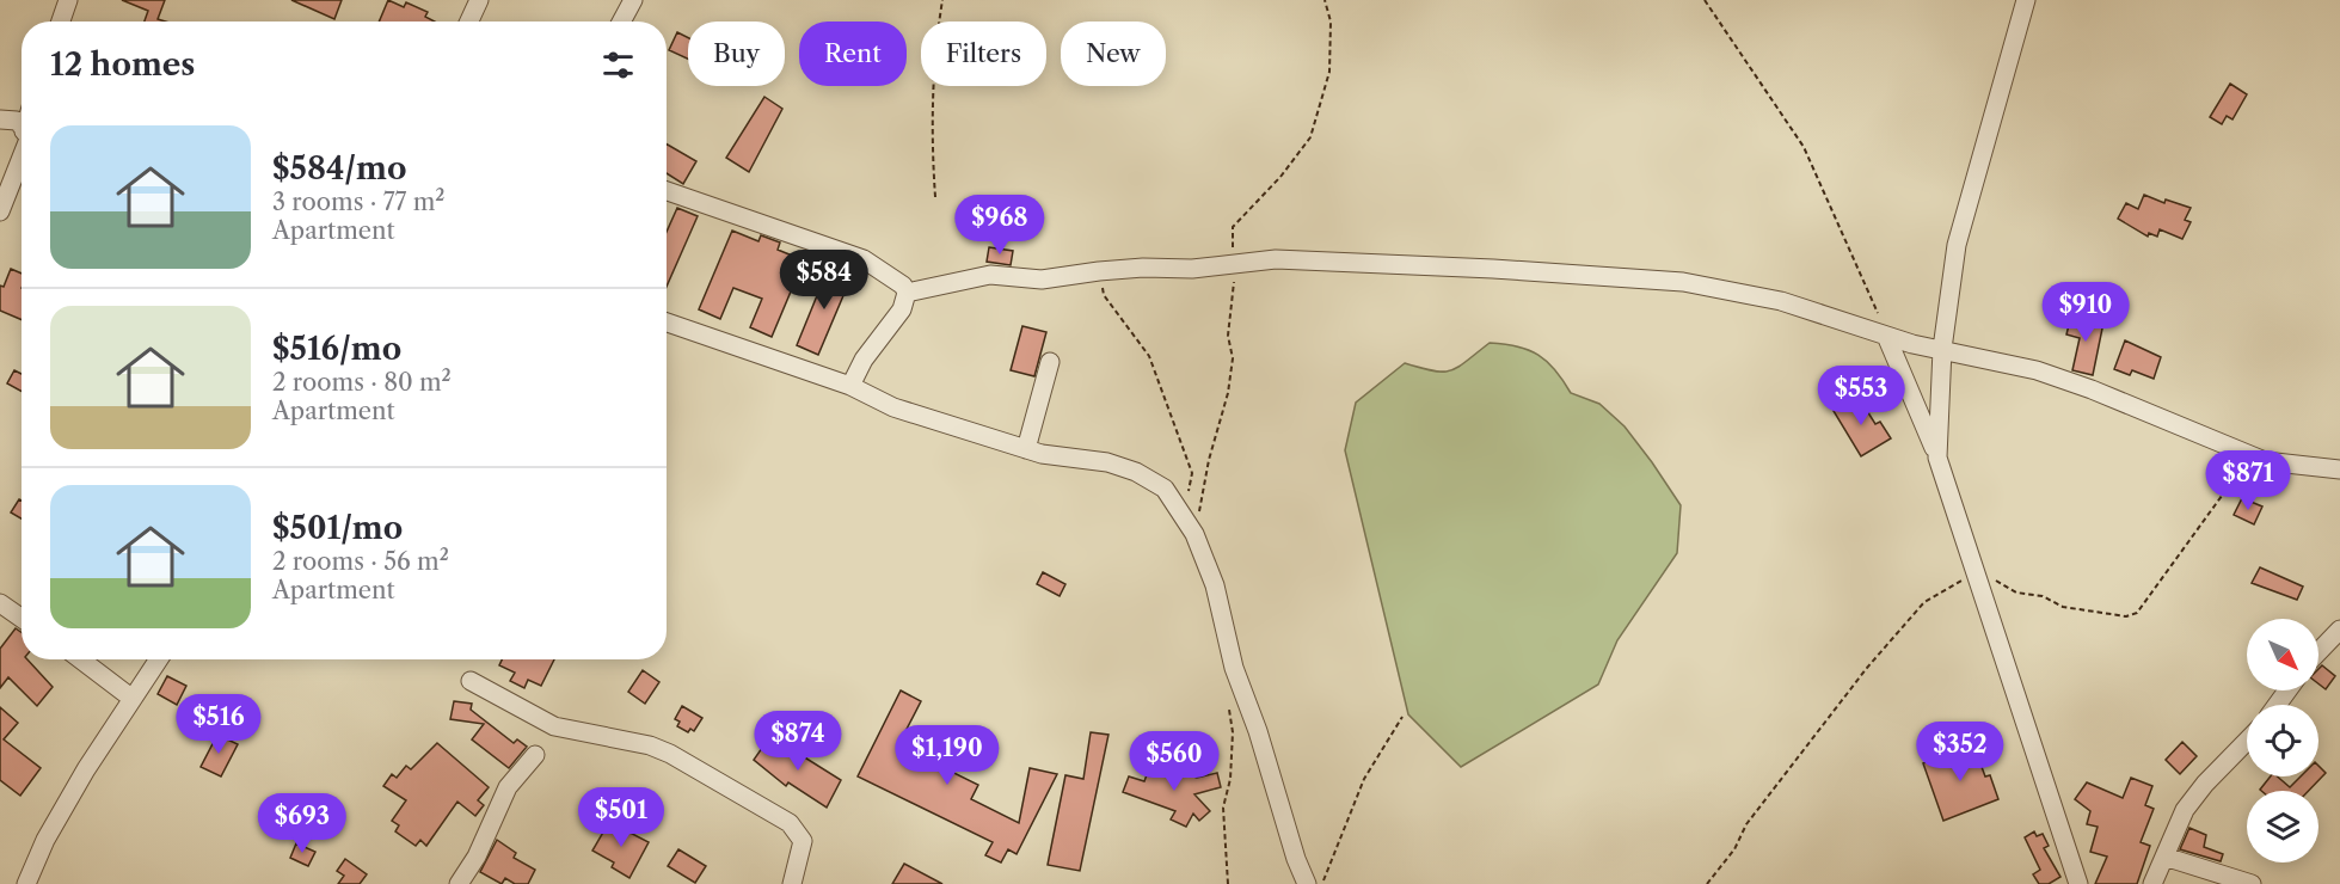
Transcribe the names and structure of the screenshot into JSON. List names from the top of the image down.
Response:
{
  "north": "bottom right",
  "page": {
    "chip": [
      "Buy",
      "Rent",
      "Filters",
      "New"
    ],
    "heading": "12 homes",
    "list": [
      {
        "name": "$584/mo",
        "note": "3 rooms · 77 m² · Apartment"
      },
      {
        "name": "$516/mo",
        "note": "2 rooms · 80 m² · Apartment"
      },
      {
        "name": "$501/mo",
        "note": "2 rooms · 56 m² · Apartment"
      }
    ],
    "price": [
      "$968",
      "$584",
      "$910",
      "$553",
      "$871",
      "$516",
      "$874",
      "$352",
      "$1,190",
      "$560",
      "$501",
      "$693"
    ]
  }
}
